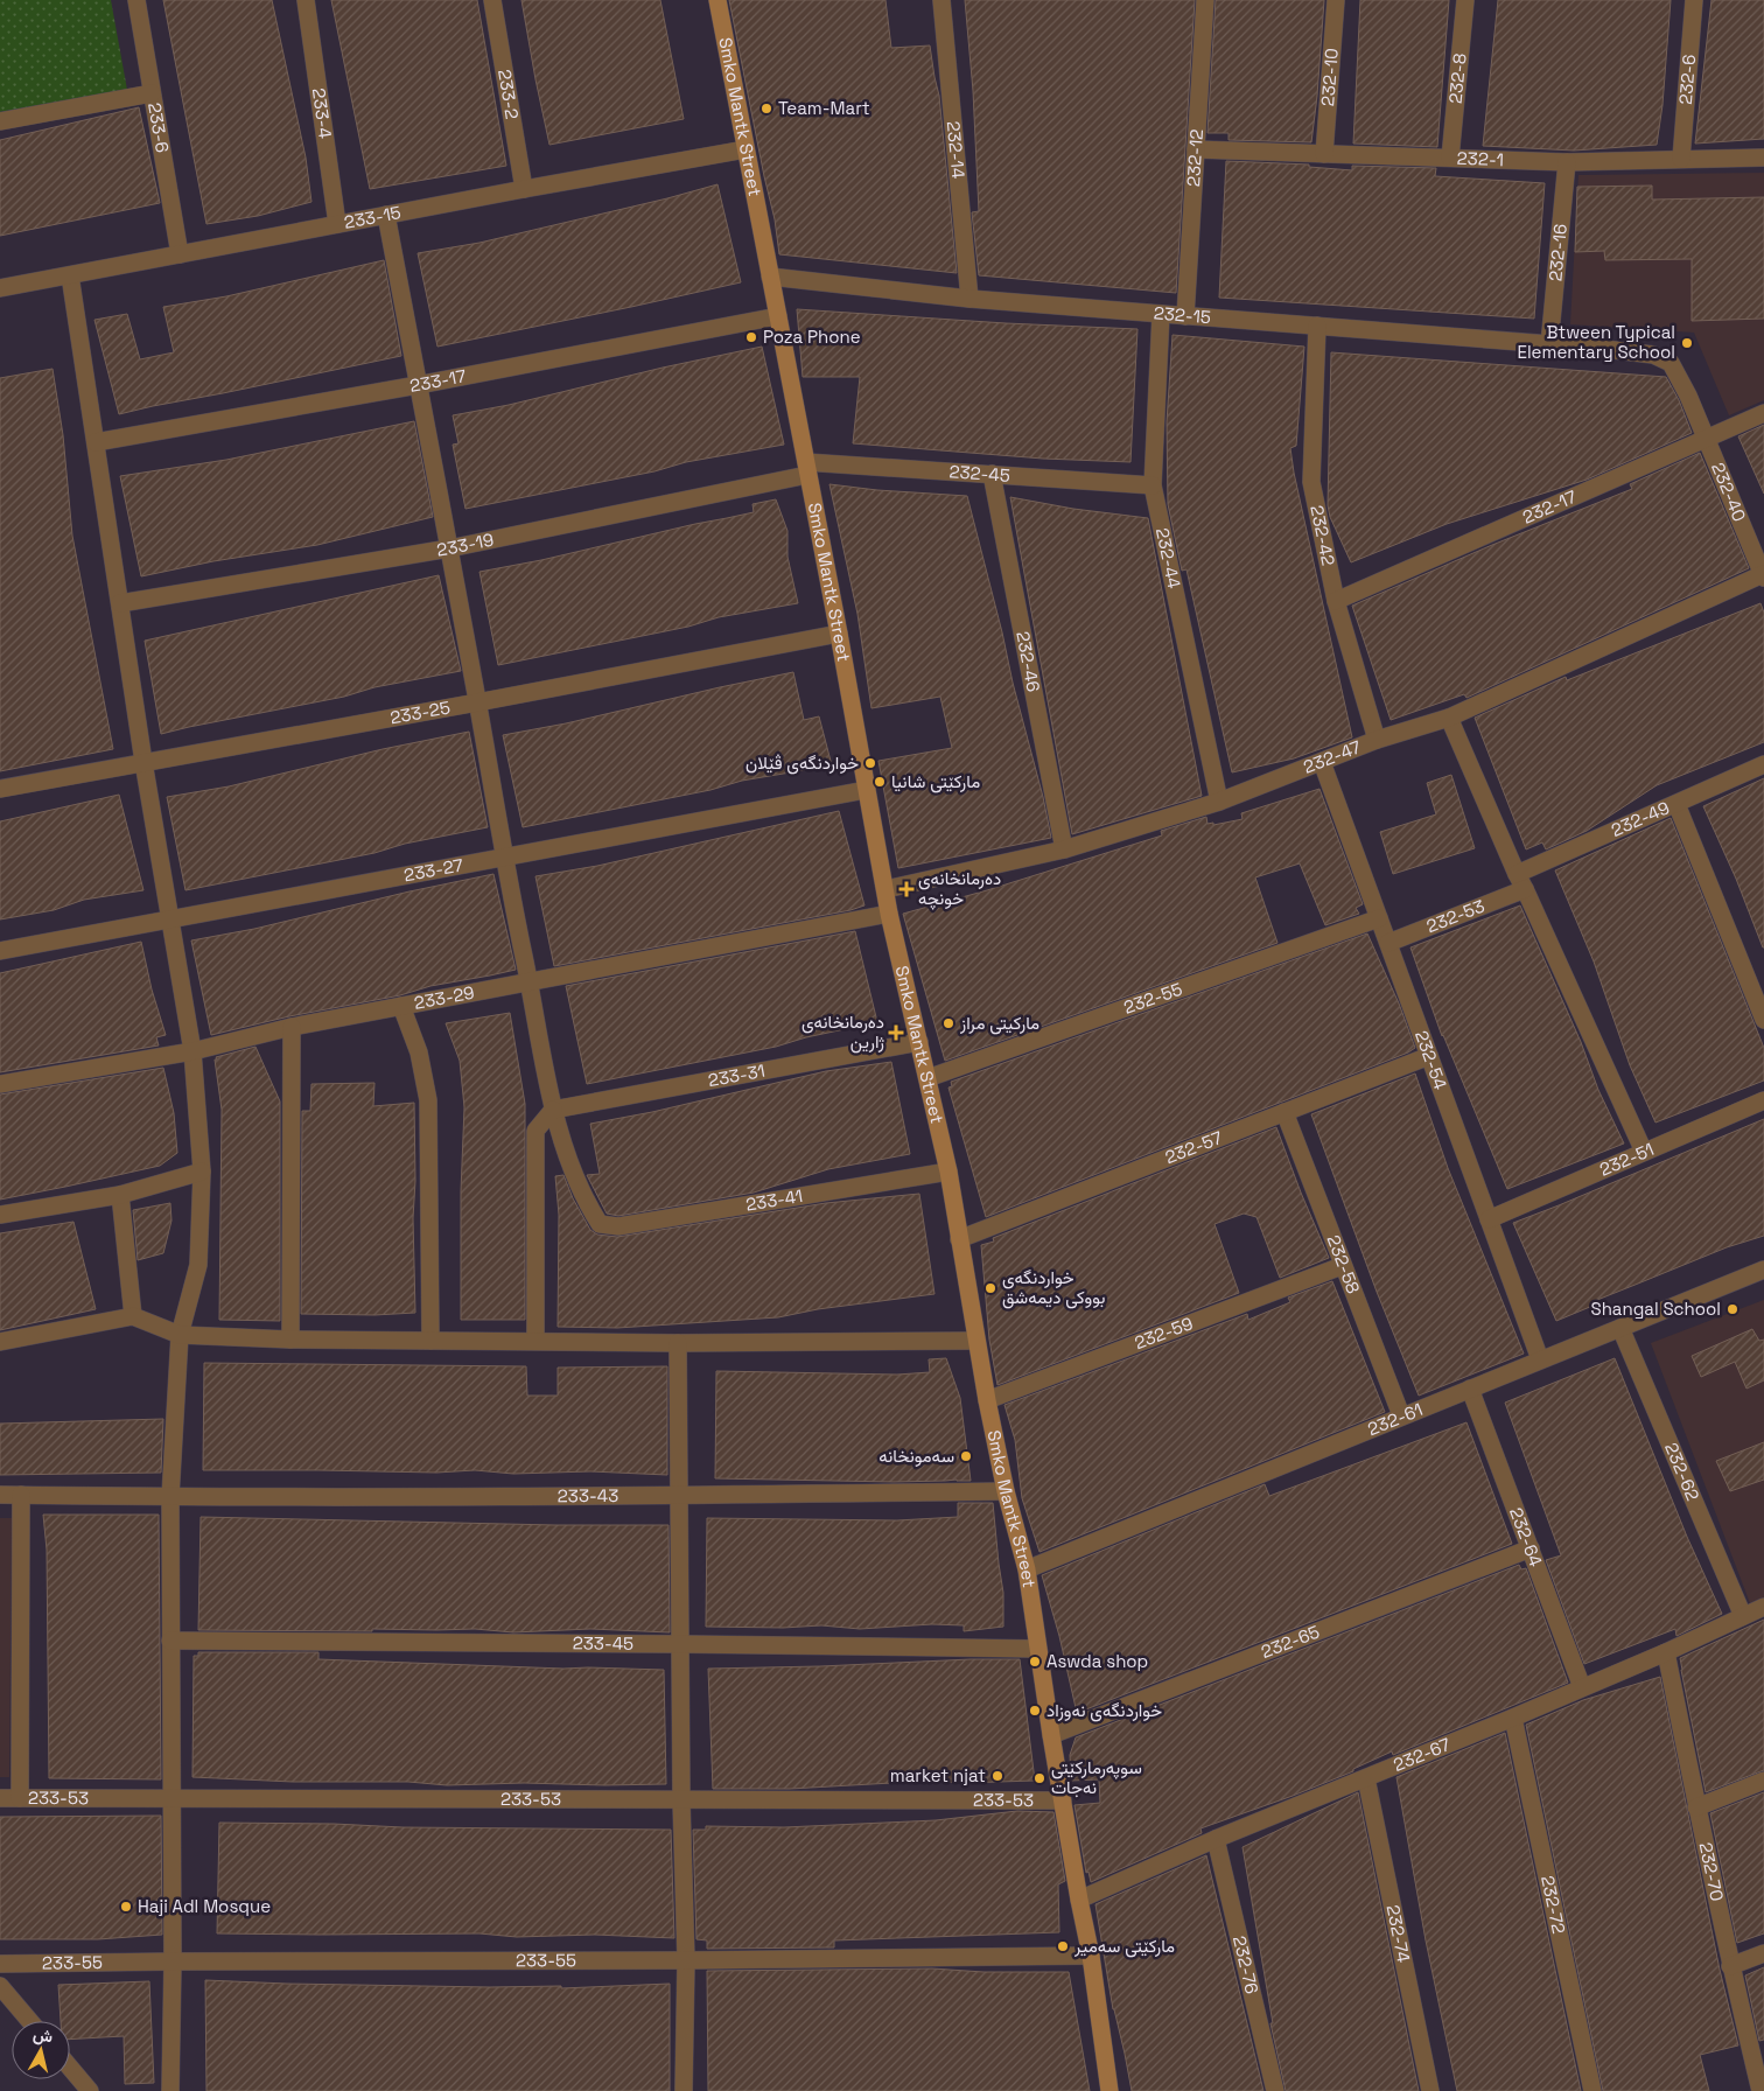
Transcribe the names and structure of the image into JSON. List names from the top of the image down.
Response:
{
  "streets": {
    "main road": ["Smko Mantk Street"],
    "street": [
      "232-10",
      "232-8",
      "232-6",
      "233-2",
      "233-4",
      "233-6",
      "232-14",
      "232-12",
      "232-1",
      "233-15",
      "232-16",
      "232-15",
      "233-17",
      "232-45",
      "232-40",
      "232-17",
      "232-42",
      "233-19",
      "232-44",
      "232-46",
      "233-25",
      "232-47",
      "232-49",
      "233-27",
      "232-53",
      "233-29",
      "232-55",
      "232-54",
      "233-31",
      "232-57",
      "232-51",
      "233-41",
      "232-58",
      "232-59",
      "232-61",
      "232-62",
      "233-43",
      "232-64",
      "232-65",
      "233-45",
      "232-67",
      "233-53",
      "232-70",
      "232-72",
      "232-74",
      "233-55",
      "232-76"
    ]
  },
  "crossings": [
    ["232-10", "232-1"],
    ["232-8", "232-1"],
    ["232-6", "232-1"],
    ["233-2", "233-15"],
    ["233-4", "233-15"],
    ["Smko Mantk Street", "233-15"],
    ["Smko Mantk Street", "232-15"],
    ["Smko Mantk Street", "233-17"],
    ["Smko Mantk Street", "232-45"],
    ["Smko Mantk Street", "233-19"],
    ["Smko Mantk Street", "233-25"],
    ["Smko Mantk Street", "232-47"],
    ["Smko Mantk Street", "233-27"],
    ["Smko Mantk Street", "233-29"],
    ["Smko Mantk Street", "232-55"],
    ["Smko Mantk Street", "233-31"],
    ["Smko Mantk Street", "232-57"],
    ["Smko Mantk Street", "233-41"],
    ["Smko Mantk Street", "232-59"],
    ["Smko Mantk Street", "232-61"],
    ["Smko Mantk Street", "233-43"],
    ["Smko Mantk Street", "232-65"],
    ["Smko Mantk Street", "233-45"],
    ["Smko Mantk Street", "232-67"],
    ["Smko Mantk Street", "233-53"],
    ["Smko Mantk Street", "233-55"],
    ["233-6", "233-15"],
    ["232-14", "232-15"],
    ["232-12", "232-1"],
    ["232-12", "232-15"],
    ["232-1", "232-16"],
    ["232-16", "232-15"],
    ["232-15", "232-40"],
    ["232-15", "232-42"],
    ["232-15", "232-44"],
    ["232-45", "233-19"],
    ["232-45", "232-44"],
    ["232-45", "232-46"],
    ["232-40", "232-17"],
    ["232-40", "232-47"],
    ["232-17", "232-42"],
    ["232-42", "232-47"],
    ["232-44", "232-47"],
    ["232-46", "232-47"],
    ["232-47", "232-54"],
    ["232-49", "232-53"],
    ["232-53", "232-54"],
    ["232-55", "232-54"],
    ["232-54", "232-57"],
    ["232-54", "232-51"],
    ["232-54", "232-61"],
    ["233-31", "233-41"],
    ["232-57", "232-58"],
    ["232-58", "232-59"],
    ["232-58", "232-61"],
    ["232-61", "232-62"],
    ["232-61", "232-64"],
    ["232-62", "232-67"],
    ["232-64", "232-65"],
    ["232-64", "232-67"],
    ["232-67", "232-70"],
    ["232-67", "232-72"],
    ["232-67", "232-74"],
    ["232-67", "232-76"]
  ],
  "places": {
    "other": [
      "Team-Mart",
      "Poza Phone",
      "Btween Typical Elementary School",
      "خواردنگەی ڤێلان",
      "مارکێتی شانیا",
      "مارکیتی مراز",
      "خواردنگەی بووکی دیمەشق",
      "Shangal School",
      "سەمونخانە",
      "Aswda shop",
      "خواردنگەی نەوزاد",
      "market njat",
      "سوپەرمارکێتی نەجات",
      "Haji Adl Mosque",
      "مارکێتی سەمیر"
    ],
    "health": ["دەرمانخانەی خونچە", "دەرمانخانەی ژارین"]
  },
  "north": "top"
}
